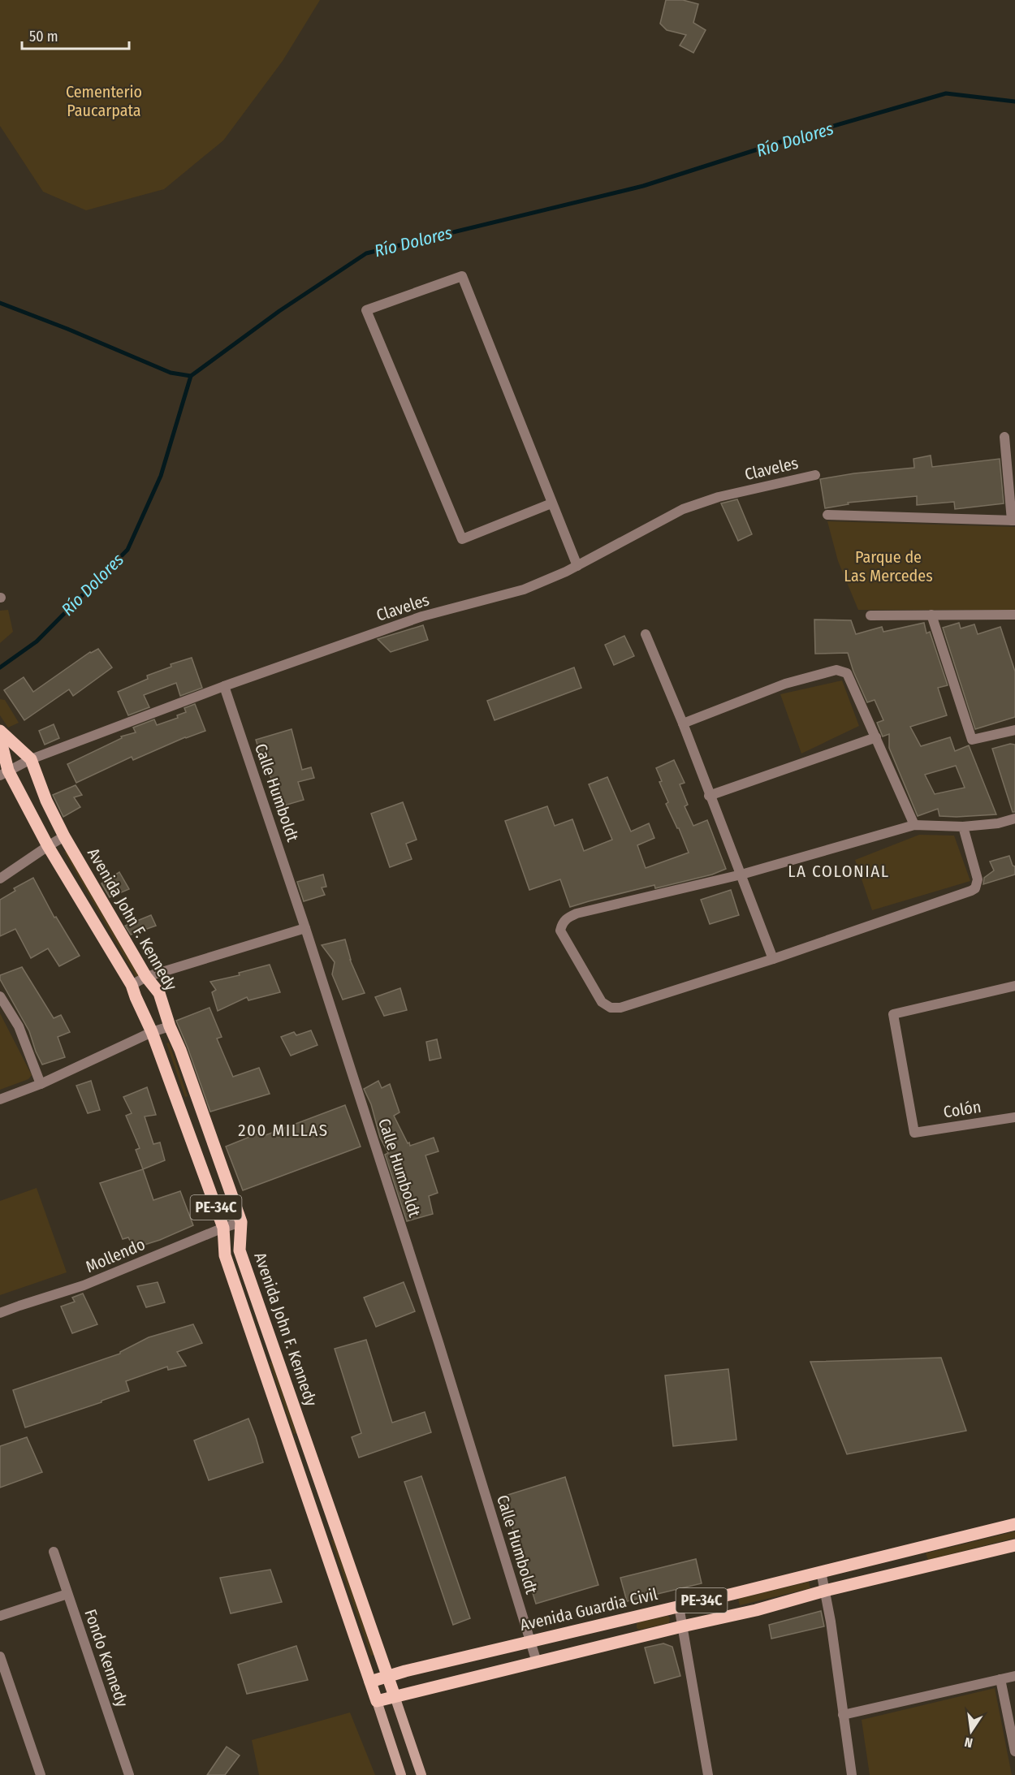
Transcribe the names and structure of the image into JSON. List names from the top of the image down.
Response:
{
  "streets": {
    "main road": ["Avenida John F. Kennedy", "PE-34C", "Avenida Guardia Civil"],
    "street": [
      "Claveles",
      "Calle Humboldt",
      "Colón",
      "Mollendo",
      "Fondo Kennedy"
    ]
  },
  "crossings": [
    ["Claveles", "Calle Humboldt"],
    ["Claveles", "Avenida John F. Kennedy"],
    ["Calle Humboldt", "PE-34C"],
    ["Calle Humboldt", "Avenida Guardia Civil"],
    ["Avenida John F. Kennedy", "PE-34C"],
    ["Avenida John F. Kennedy", "Mollendo"],
    ["Avenida John F. Kennedy", "Avenida Guardia Civil"]
  ],
  "districts": ["LA COLONIAL", "200 MILLAS"],
  "water": ["Río Dolores"],
  "parks": ["Cementerio Paucarpata", "Parque de Las Mercedes"],
  "scale_bar": "50 m",
  "north": "bottom"
}
